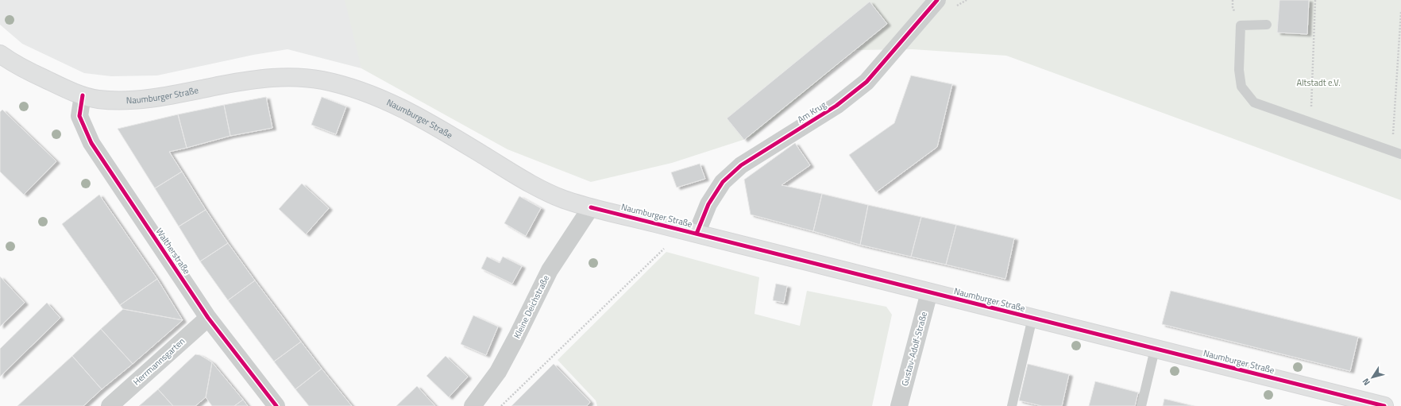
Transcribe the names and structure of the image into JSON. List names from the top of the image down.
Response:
{
  "streets": {
    "main road": ["Naumburger Straße"],
    "street": [
      "Am Krug",
      "Waltherstraße",
      "Kleine Deichstraße",
      "Gustav-Adolf-Straße",
      "Herrmannsgarten"
    ]
  },
  "crossings": [
    ["Naumburger Straße", "Am Krug"],
    ["Naumburger Straße", "Waltherstraße"],
    ["Naumburger Straße", "Kleine Deichstraße"],
    ["Naumburger Straße", "Gustav-Adolf-Straße"],
    ["Waltherstraße", "Herrmannsgarten"]
  ],
  "parks": ["Altstadt e.V."],
  "north": "bottom left"
}
